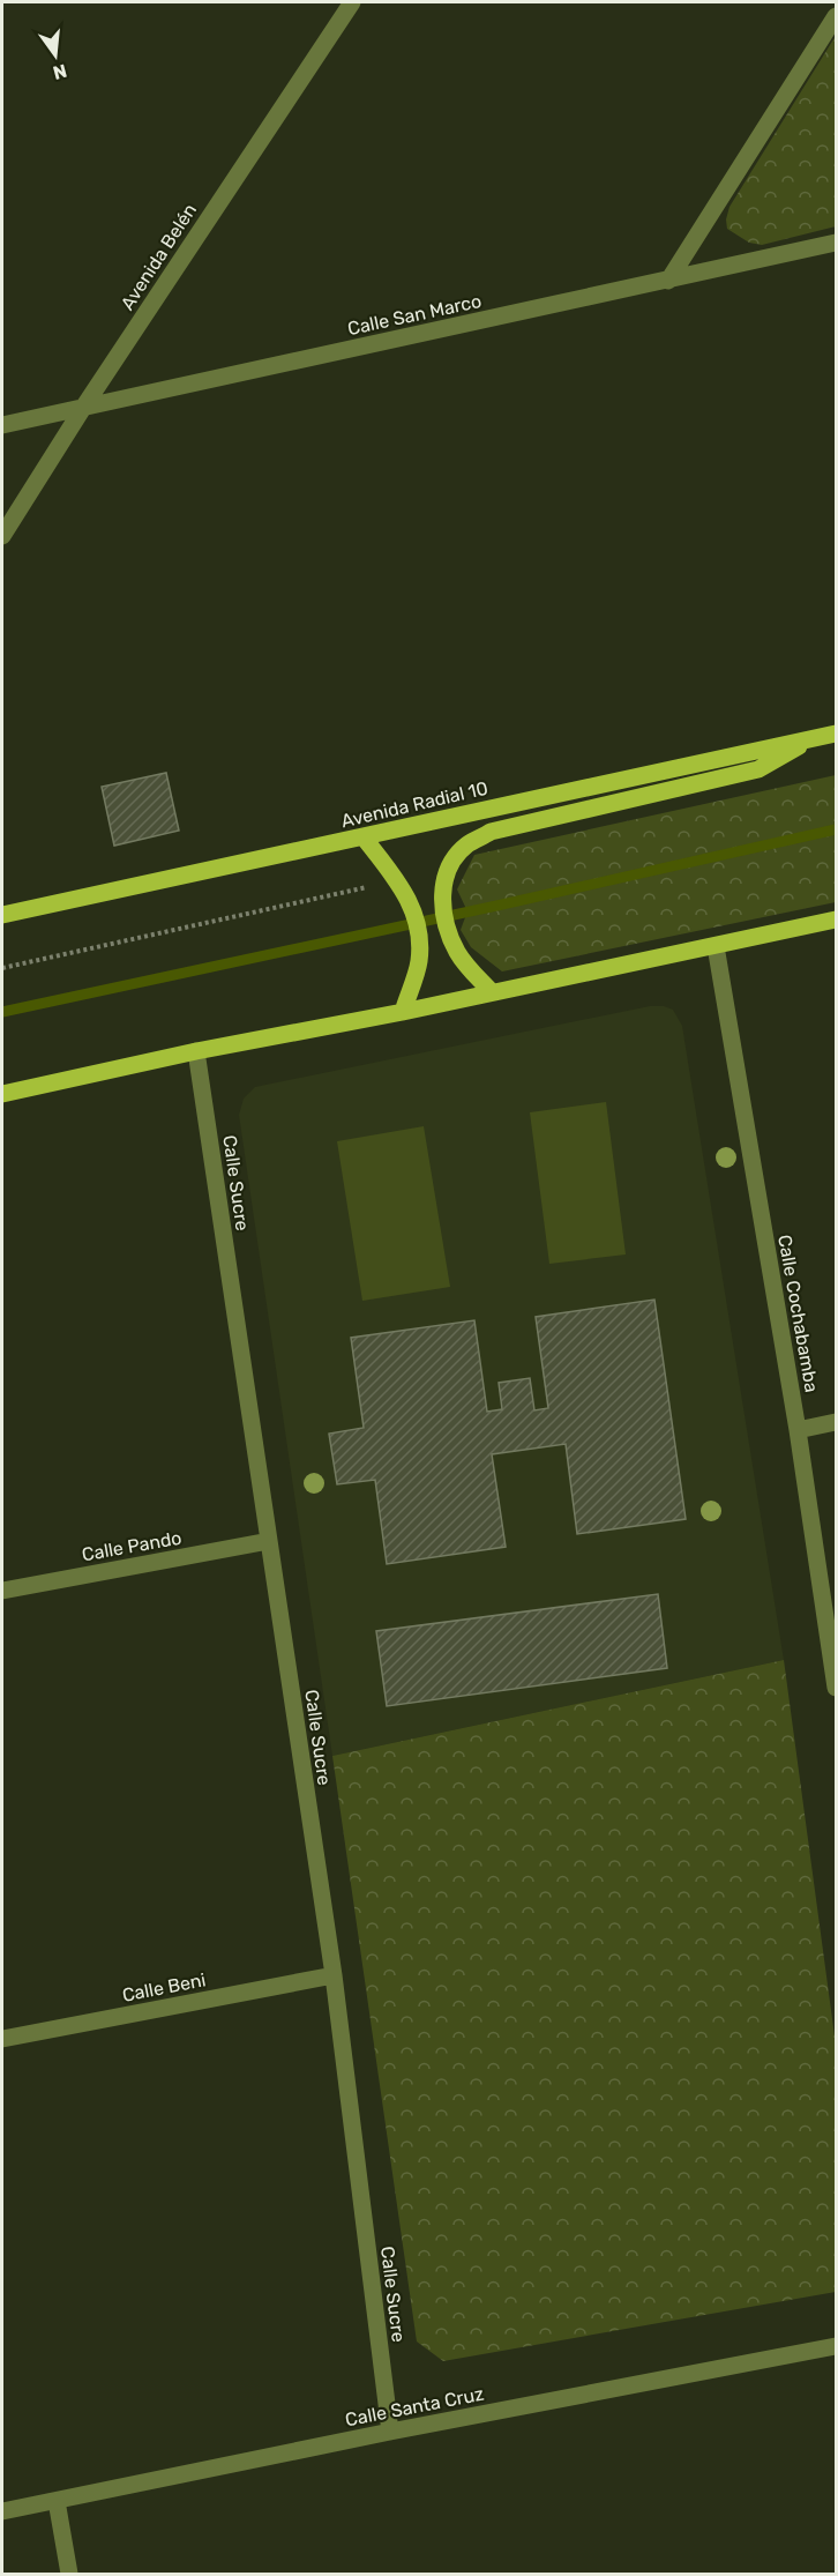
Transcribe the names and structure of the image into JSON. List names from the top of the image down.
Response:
{
  "streets": {
    "main road": ["Avenida Radial 10"],
    "street": [
      "Avenida Belén",
      "Calle San Marco",
      "Calle Sucre",
      "Calle Cochabamba",
      "Calle Pando",
      "Calle Beni",
      "Calle Santa Cruz"
    ]
  },
  "crossings": [
    ["Avenida Belén", "Calle San Marco"],
    ["Calle Sucre", "Calle Pando"],
    ["Calle Sucre", "Calle Beni"],
    ["Calle Sucre", "Calle Santa Cruz"]
  ],
  "north": "bottom"
}
